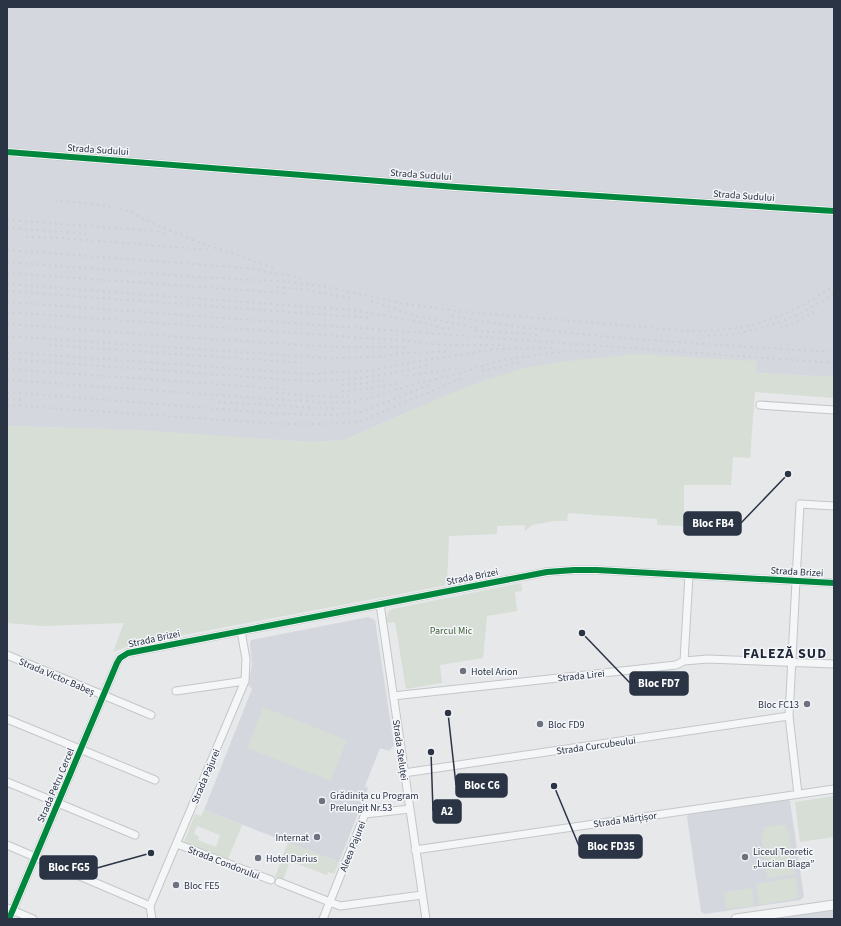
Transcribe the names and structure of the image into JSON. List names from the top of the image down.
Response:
{
  "streets": {
    "street": [
      "Strada Sudului",
      "Strada Brizei",
      "Strada Lirei",
      "Strada Victor Babeș",
      "Strada Curcubeului",
      "Strada Steluței",
      "Strada Pajurei",
      "Strada Petru Cercel",
      "Strada Mărțișor",
      "Aleea Pajurei",
      "Strada Condorului"
    ]
  },
  "crossings": [
    ["Strada Brizei", "Strada Steluței"],
    ["Strada Brizei", "Strada Pajurei"],
    ["Strada Brizei", "Strada Petru Cercel"],
    ["Strada Lirei", "Strada Steluței"],
    ["Strada Victor Babeș", "Strada Petru Cercel"],
    ["Strada Curcubeului", "Strada Steluței"],
    ["Strada Steluței", "Strada Mărțișor"],
    ["Strada Steluței", "Aleea Pajurei"],
    ["Strada Pajurei", "Strada Condorului"]
  ],
  "districts": ["FALEZĂ SUD"],
  "parks": ["Parcul Mic"],
  "places": [
    "Bloc FB4",
    "Bloc FD7",
    "Hotel Arion",
    "Bloc FC13",
    "Bloc C6",
    "Bloc FD9",
    "A2",
    "Bloc FD35",
    "Grădinița cu Program Prelungit Nr.53",
    "Internat",
    "Bloc FG5",
    "Liceul Teoretic „Lucian Blaga”",
    "Hotel Darius",
    "Bloc FE5"
  ]
}
